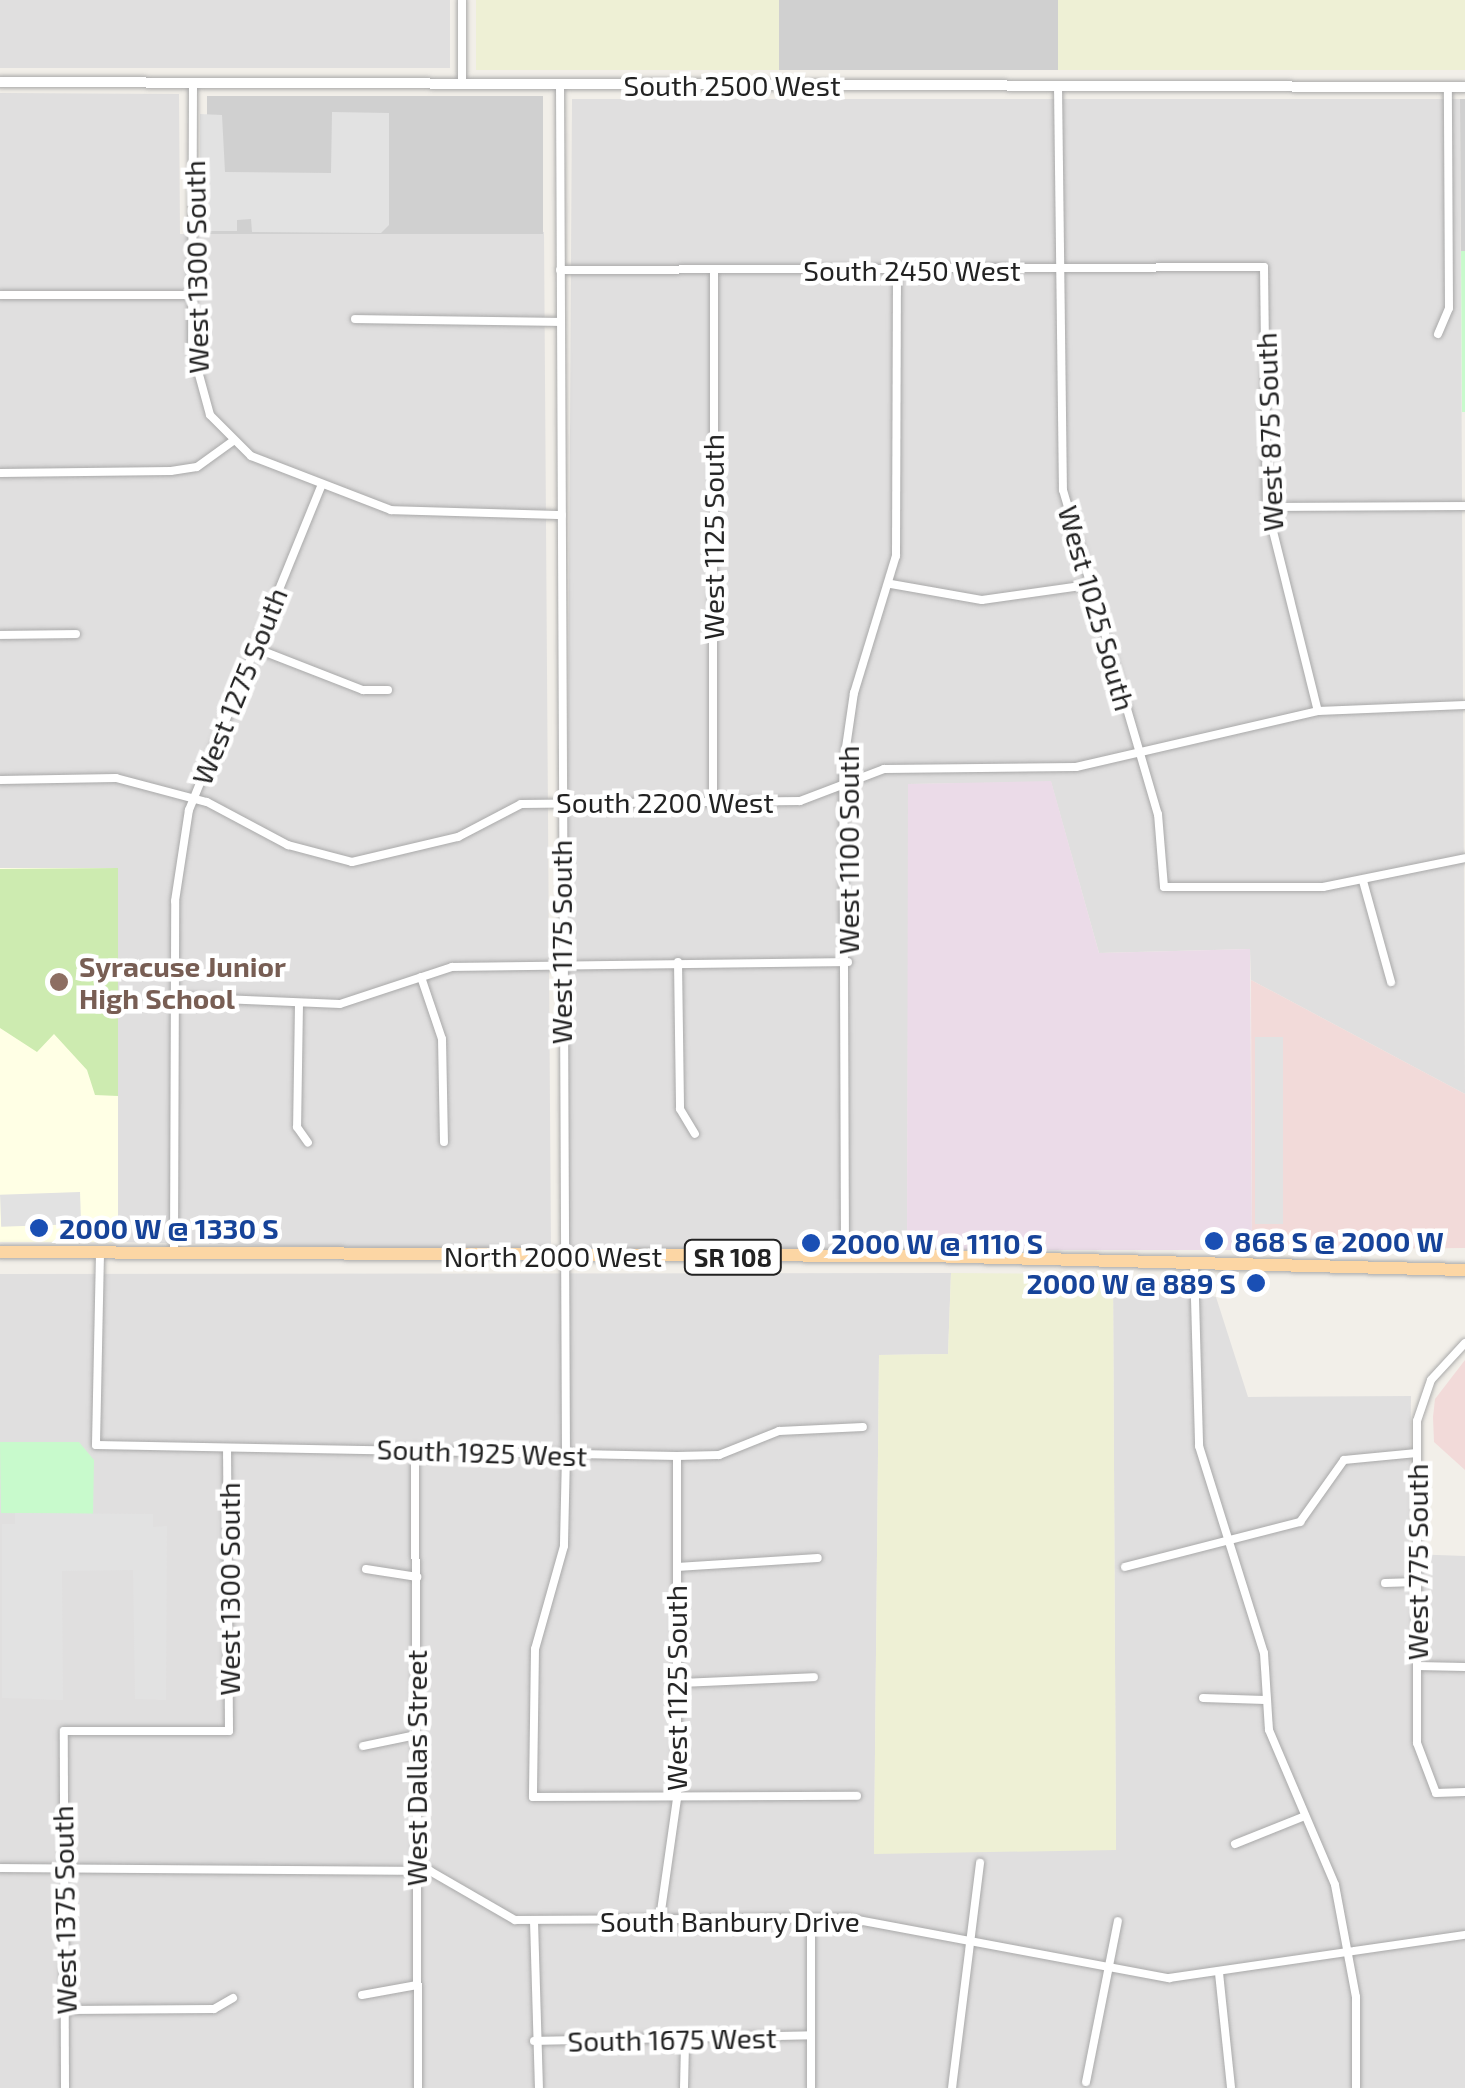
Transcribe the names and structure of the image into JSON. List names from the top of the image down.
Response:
{
  "streets": {
    "main road": ["North 2000 West", "SR 108"],
    "street": [
      "South 2500 West",
      "West 1300 South",
      "South 2450 West",
      "West 875 South",
      "West 1125 South",
      "West 1025 South",
      "West 1275 South",
      "South 2200 West",
      "West 1100 South",
      "West 1175 South",
      "South 1925 West",
      "West 775 South",
      "West Dallas Street",
      "West 1375 South",
      "South Banbury Drive",
      "South 1675 West"
    ]
  },
  "crossings": [
    ["South 2500 West", "West 1300 South"],
    ["South 2500 West", "West 1025 South"],
    ["South 2500 West", "West 1175 South"],
    ["West 1300 South", "South 1925 West"],
    ["West 1300 South", "West 1375 South"],
    ["South 2450 West", "West 875 South"],
    ["South 2450 West", "West 1125 South"],
    ["South 2450 West", "West 1025 South"],
    ["South 2450 West", "West 1100 South"],
    ["South 2450 West", "West 1175 South"],
    ["West 875 South", "South 2200 West"],
    ["West 1125 South", "South 2200 West"],
    ["West 1125 South", "West 1175 South"],
    ["West 1125 South", "South 1925 West"],
    ["West 1125 South", "South Banbury Drive"],
    ["West 1025 South", "South 2200 West"],
    ["West 1275 South", "South 2200 West"],
    ["West 1275 South", "North 2000 West"],
    ["South 2200 West", "West 1100 South"],
    ["South 2200 West", "West 1175 South"],
    ["West 1100 South", "North 2000 West"],
    ["West 1175 South", "North 2000 West"],
    ["West 1175 South", "South 1925 West"],
    ["North 2000 West", "South 1925 West"],
    ["South 1925 West", "West Dallas Street"],
    ["West Dallas Street", "South Banbury Drive"],
    ["West 1375 South", "South Banbury Drive"]
  ],
  "places": [
    "Syracuse Junior High School",
    "2000 W @ 1330 S",
    "868 S @ 2000 W",
    "2000 W @ 1110 S",
    "2000 W @ 889 S"
  ]
}
